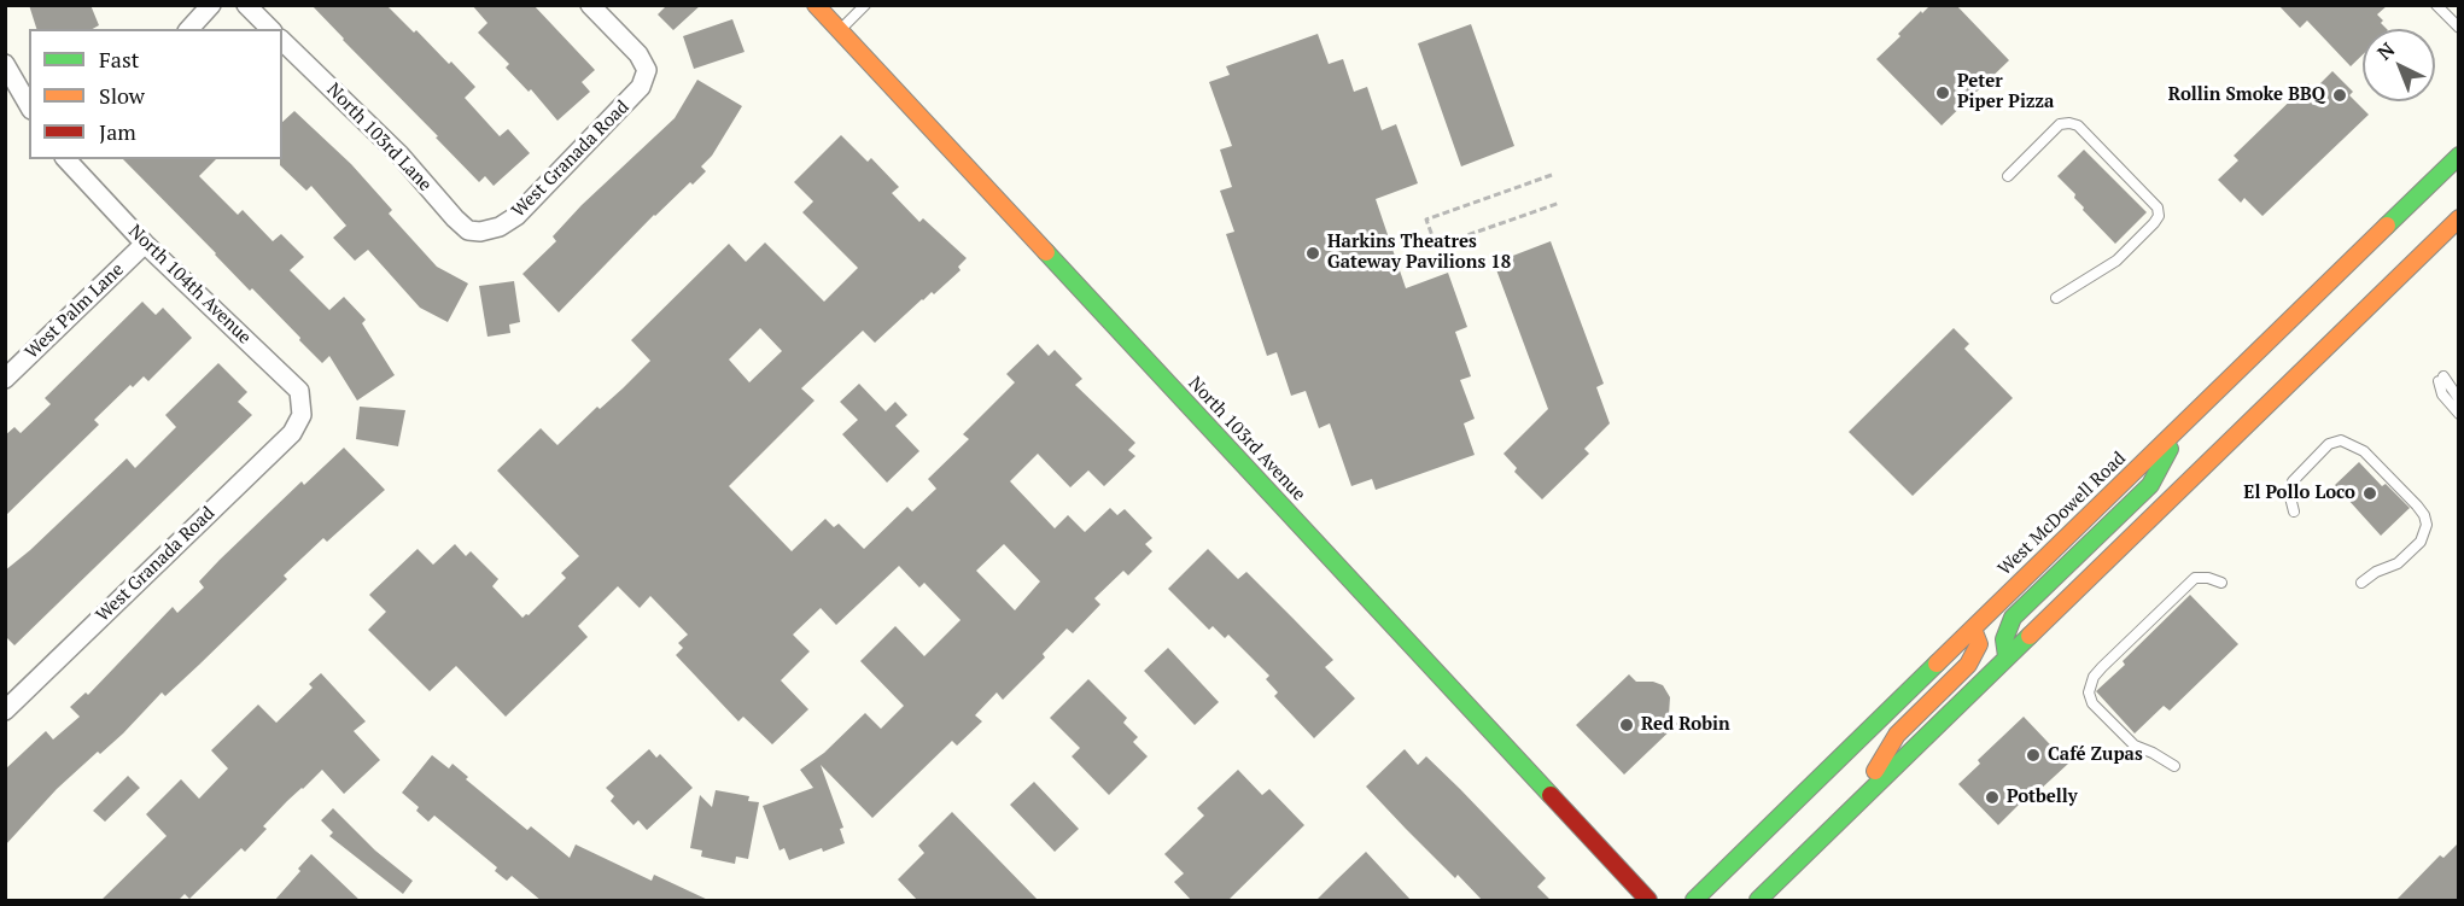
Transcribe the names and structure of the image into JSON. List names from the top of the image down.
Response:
{
  "streets": {
    "main road": ["North 103rd Avenue", "West McDowell Road"],
    "street": [
      "North 103rd Lane",
      "West Granada Road",
      "North 104th Avenue",
      "West Palm Lane"
    ]
  },
  "crossings": [
    ["North 103rd Lane", "West Granada Road"],
    ["West Granada Road", "North 104th Avenue"],
    ["North 104th Avenue", "West Palm Lane"]
  ],
  "places": [
    "Peter Piper Pizza",
    "Rollin Smoke BBQ",
    "Harkins Theatres Gateway Pavilions 18",
    "El Pollo Loco",
    "Red Robin",
    "Café Zupas",
    "Potbelly"
  ],
  "legend": ["Fast", "Slow", "Jam"],
  "north": "top left"
}
